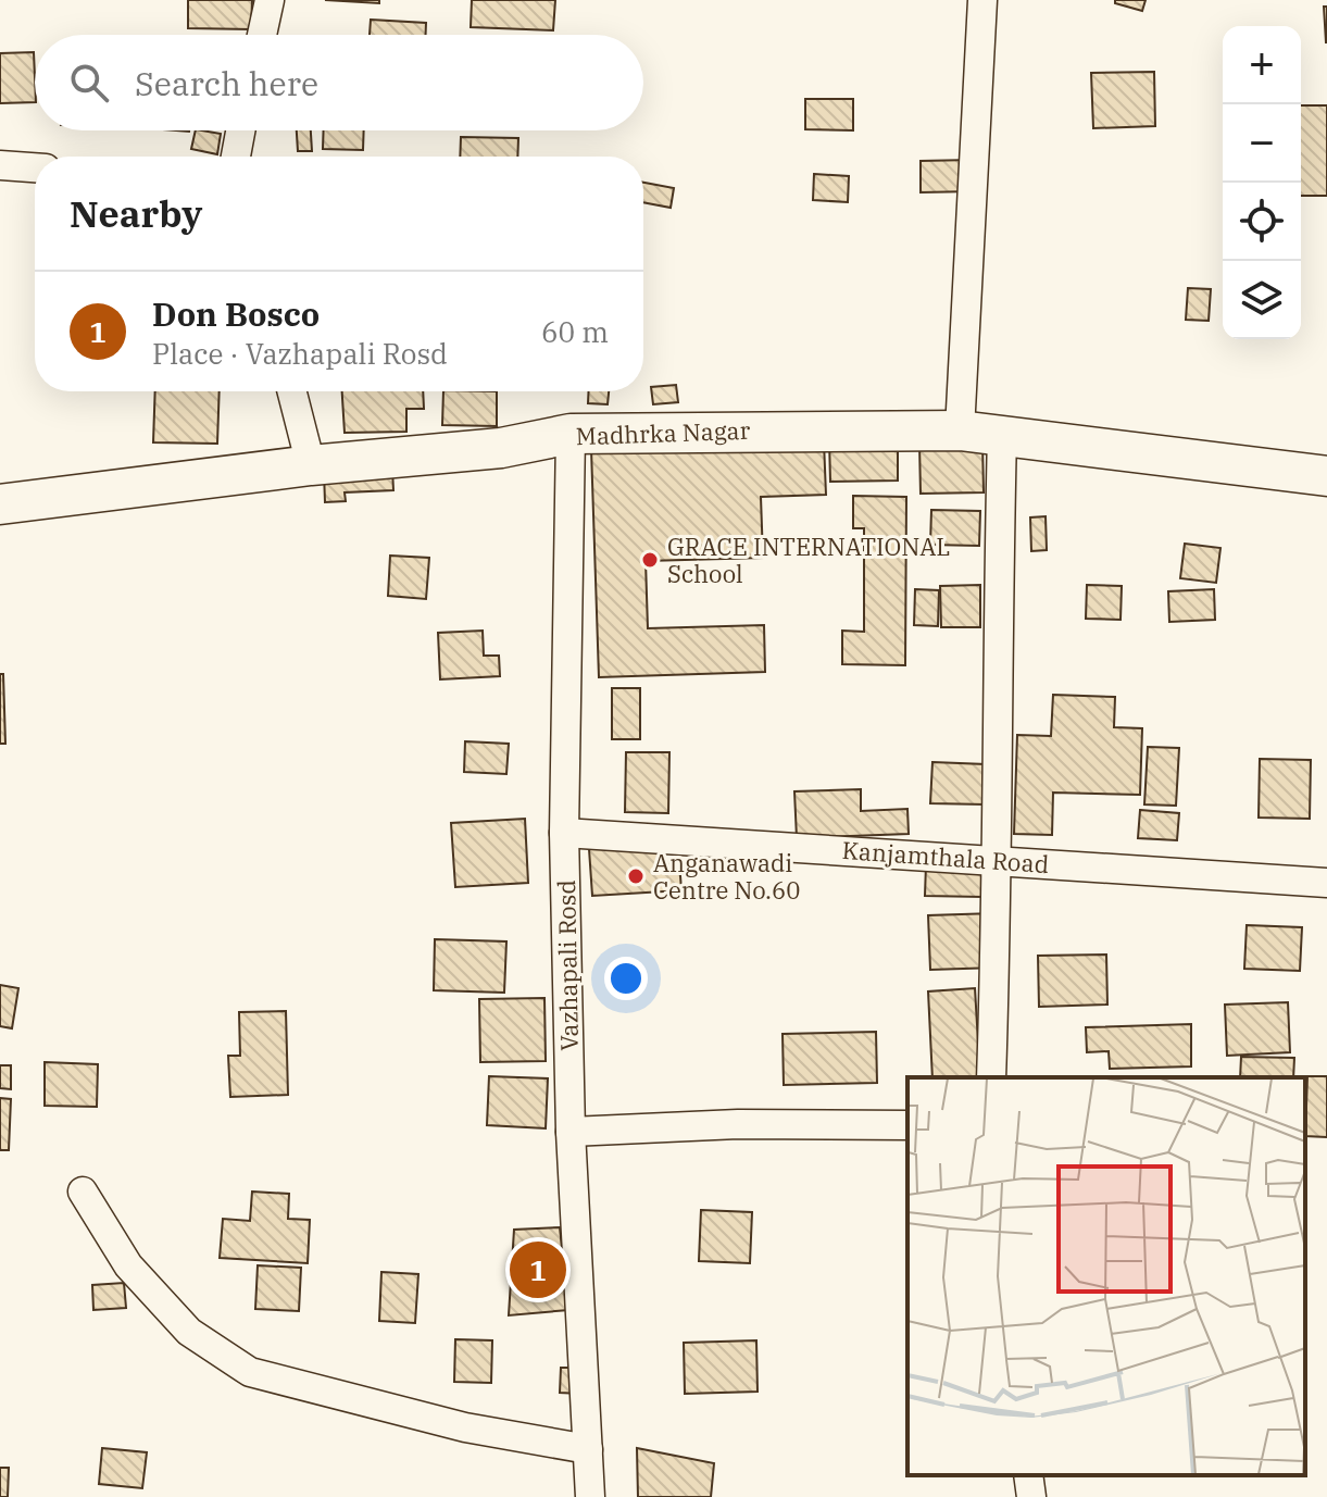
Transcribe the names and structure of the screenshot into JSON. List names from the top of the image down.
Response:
{
  "streets": {
    "street": ["Madhrka Nagar", "Kanjamthala Road", "Vazhapali Rosd"]
  },
  "crossings": [
    ["Madhrka Nagar", "Vazhapali Rosd"],
    ["Kanjamthala Road", "Vazhapali Rosd"]
  ],
  "places": ["GRACE INTERNATIONAL School", "Anganawadi Centre No.60"],
  "page": {
    "map_buttons": ["+", "−"],
    "search": "Search here",
    "heading": "Nearby",
    "list": [
      {
        "mark": "1",
        "name": "Don Bosco",
        "note": "Place · Vazhapali Rosd",
        "value": "60 m"
      }
    ],
    "pins": "1"
  }
}
